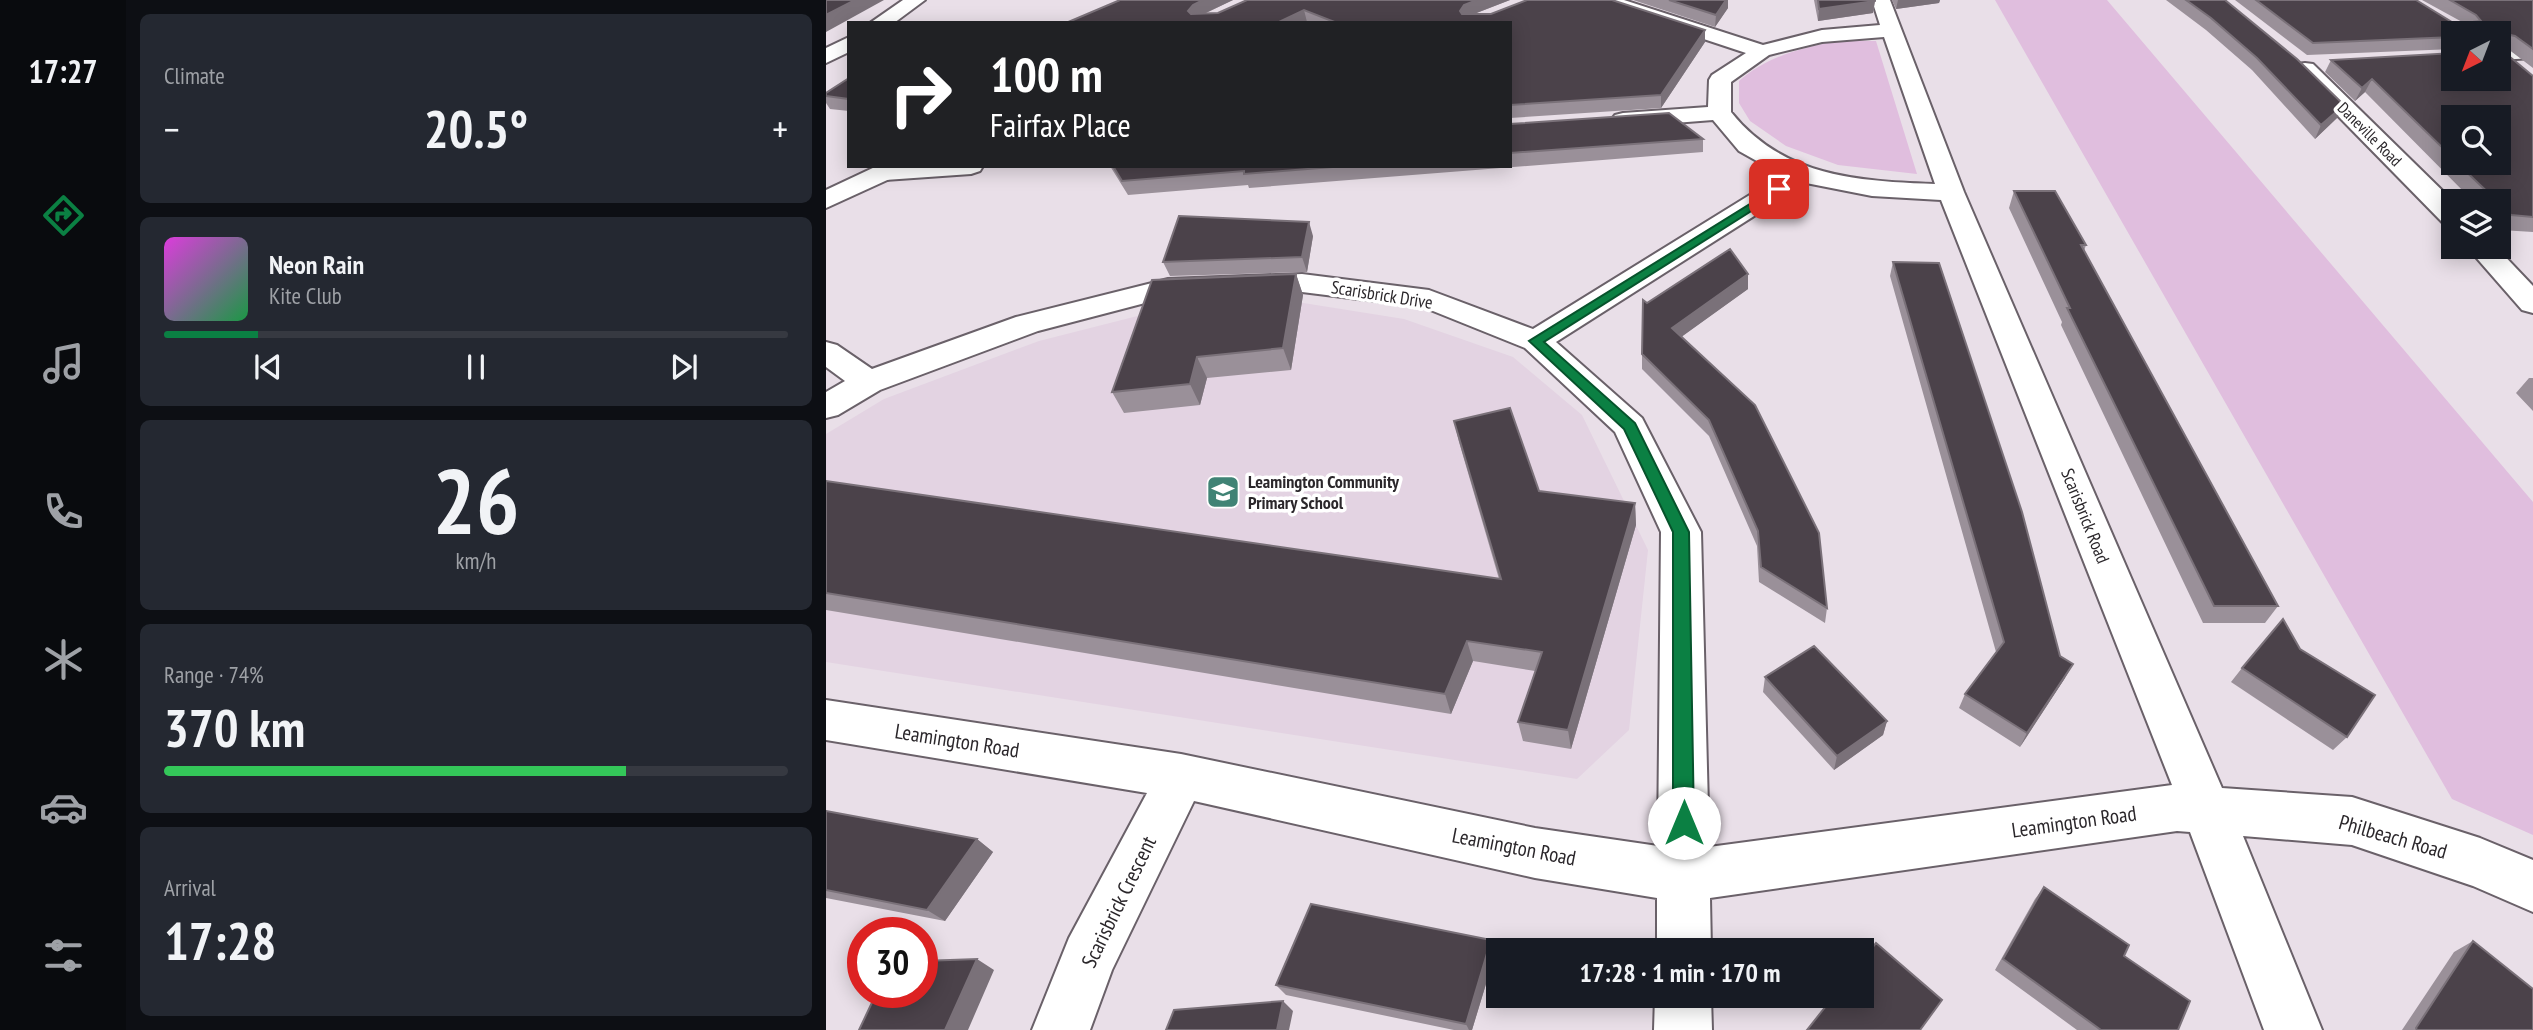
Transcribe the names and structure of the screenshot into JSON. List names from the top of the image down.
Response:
{
  "streets": {
    "street": [
      "Daneville Road",
      "Scarisbrick Drive",
      "Scarisbrick Road",
      "Leamington Road",
      "Philbeach Road",
      "Scarisbrick Crescent"
    ]
  },
  "crossings": [
    ["Scarisbrick Drive", "Leamington Road"],
    ["Scarisbrick Road", "Leamington Road"],
    ["Scarisbrick Road", "Philbeach Road"],
    ["Leamington Road", "Philbeach Road"],
    ["Leamington Road", "Scarisbrick Crescent"]
  ],
  "places": {
    "school or university": ["Leamington Community Primary School"]
  },
  "north": "bottom left",
  "page": {
    "tabs": "17:27",
    "tile": [
      "Climate",
      ["26", "km/h"],
      ["Range · 74%", "370 km"],
      ["Arrival", "17:28"]
    ],
    "turn": ["100 m", "Fairfax Place"],
    "heat": ["−", "20.5°", "+"],
    "song": ["Neon Rain", "Kite Club"],
    "limit": "30",
    "trip": "17:28 · 1 min · 170 m"
  }
}
